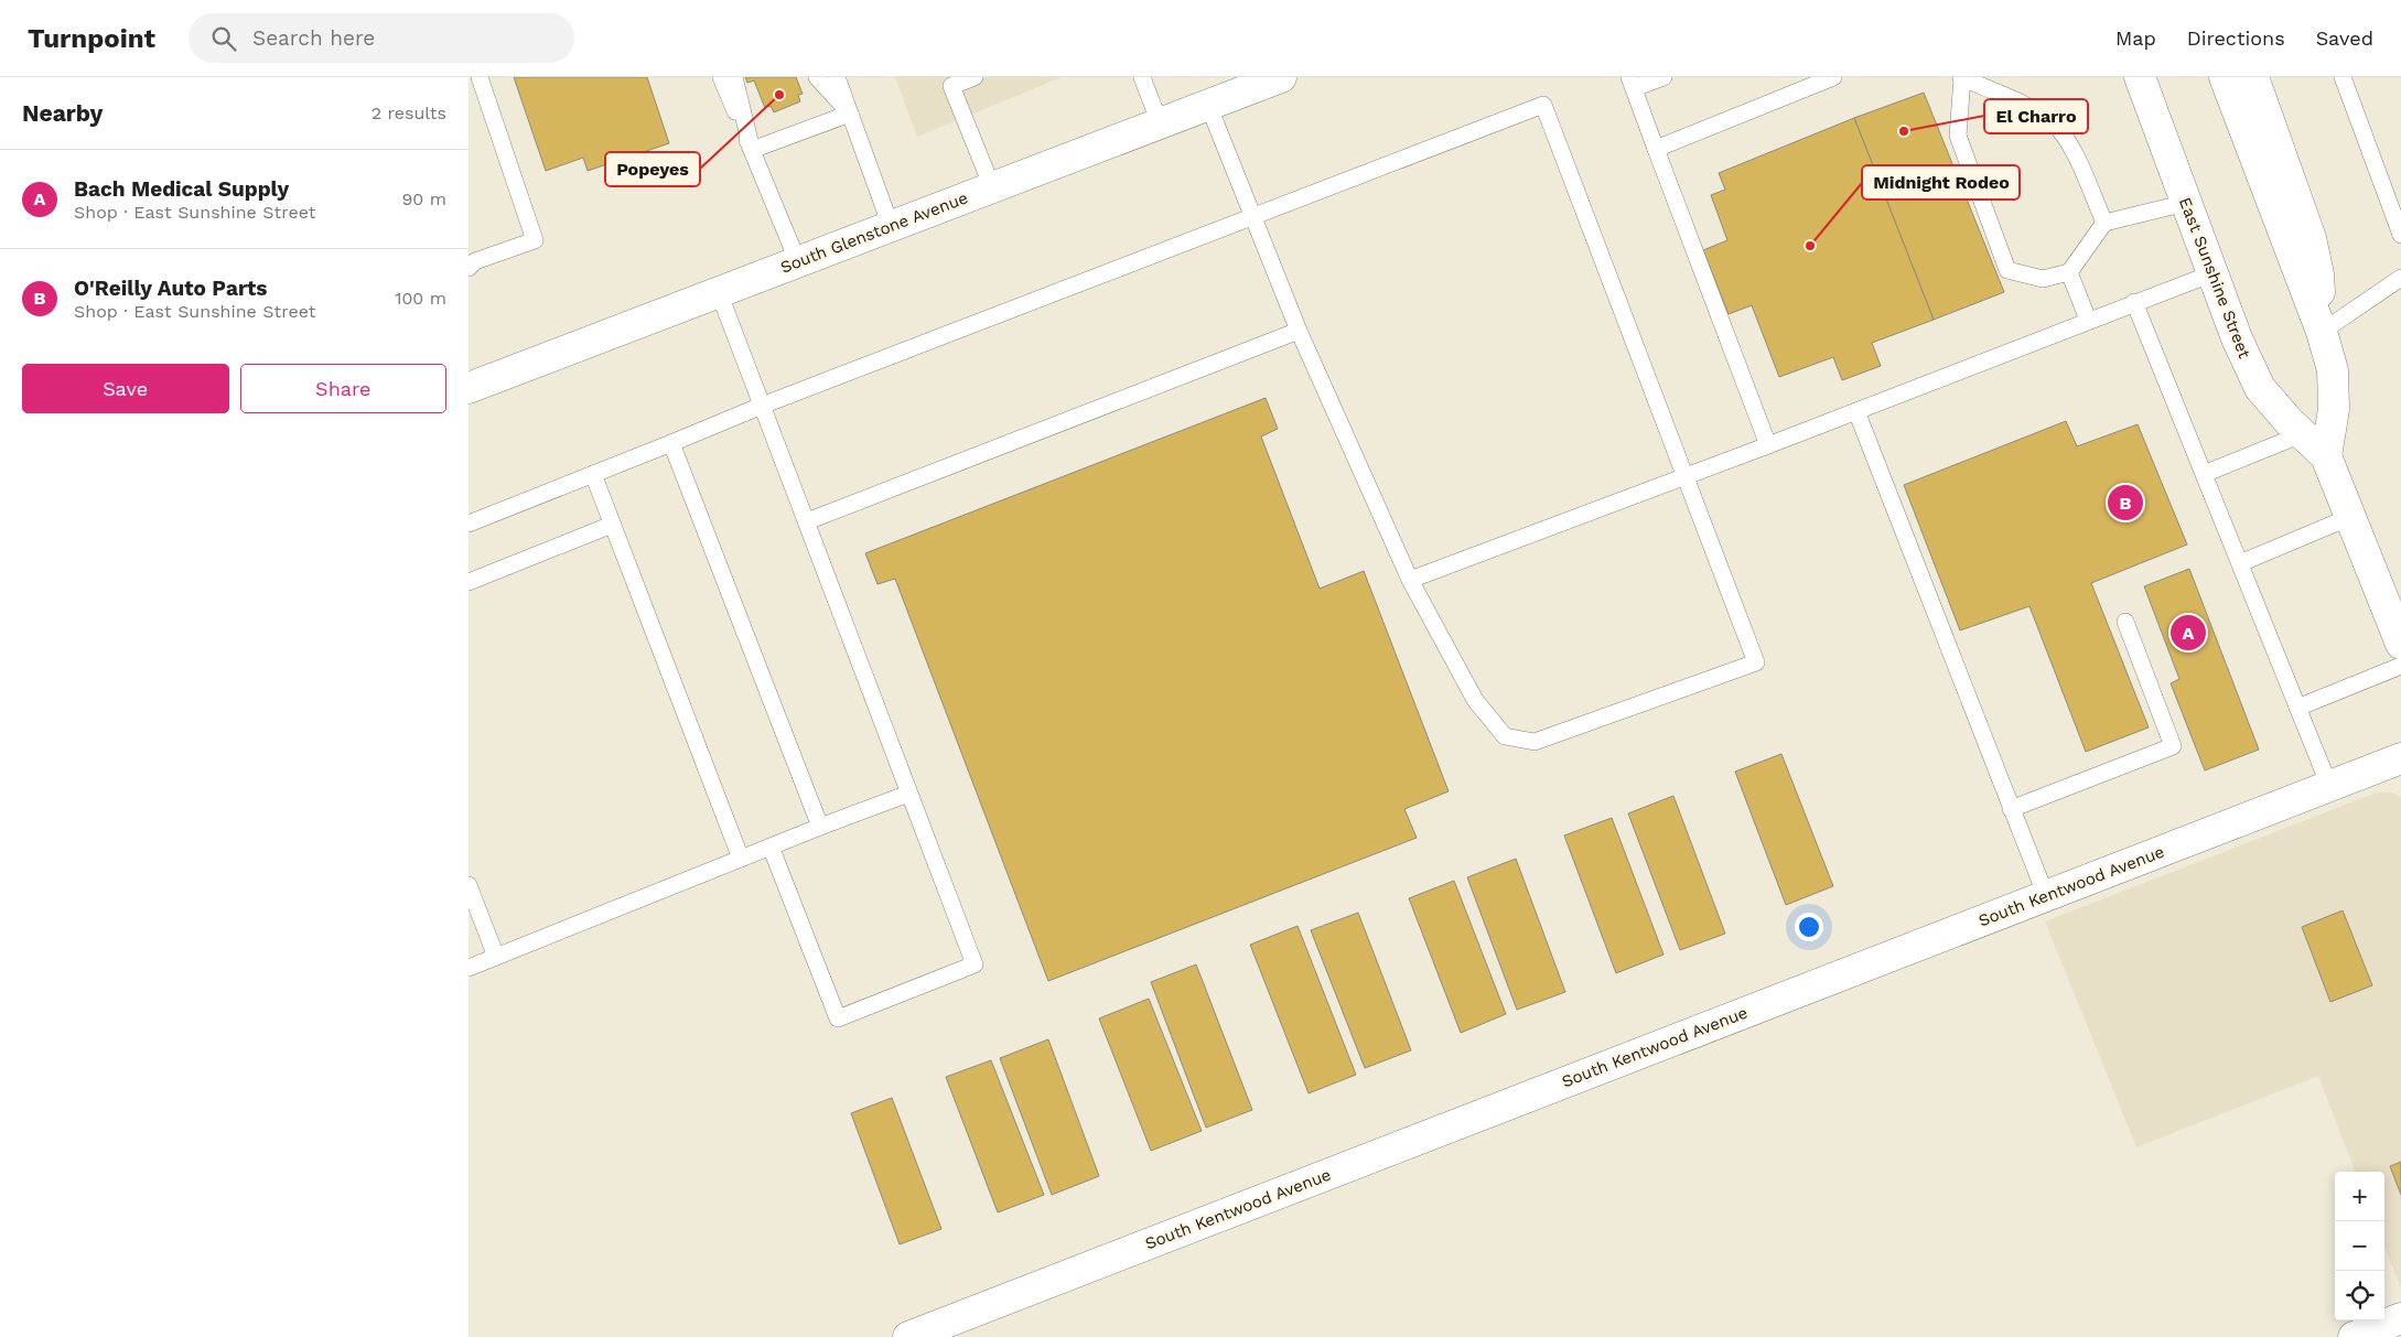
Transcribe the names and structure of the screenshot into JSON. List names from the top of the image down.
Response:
{
  "streets": {
    "main road": ["South Glenstone Avenue", "East Sunshine Street", "South Kentwood Avenue"]
  },
  "places": ["Popeyes", "El Charro", "Midnight Rodeo"],
  "page": {
    "header": "Turnpoint",
    "search": "Search here",
    "nav": ["Map", "Directions", "Saved"],
    "heading": ["Nearby", "2 results"],
    "list": [
      {
        "mark": "A",
        "name": "Bach Medical Supply",
        "note": "Shop · East Sunshine Street",
        "value": "90 m"
      },
      {
        "mark": "B",
        "name": "O'Reilly Auto Parts",
        "note": "Shop · East Sunshine Street",
        "value": "100 m"
      }
    ],
    "buttons": ["Save", "Share"],
    "pins": ["B", "A"],
    "map_buttons": ["+", "−"]
  }
}
